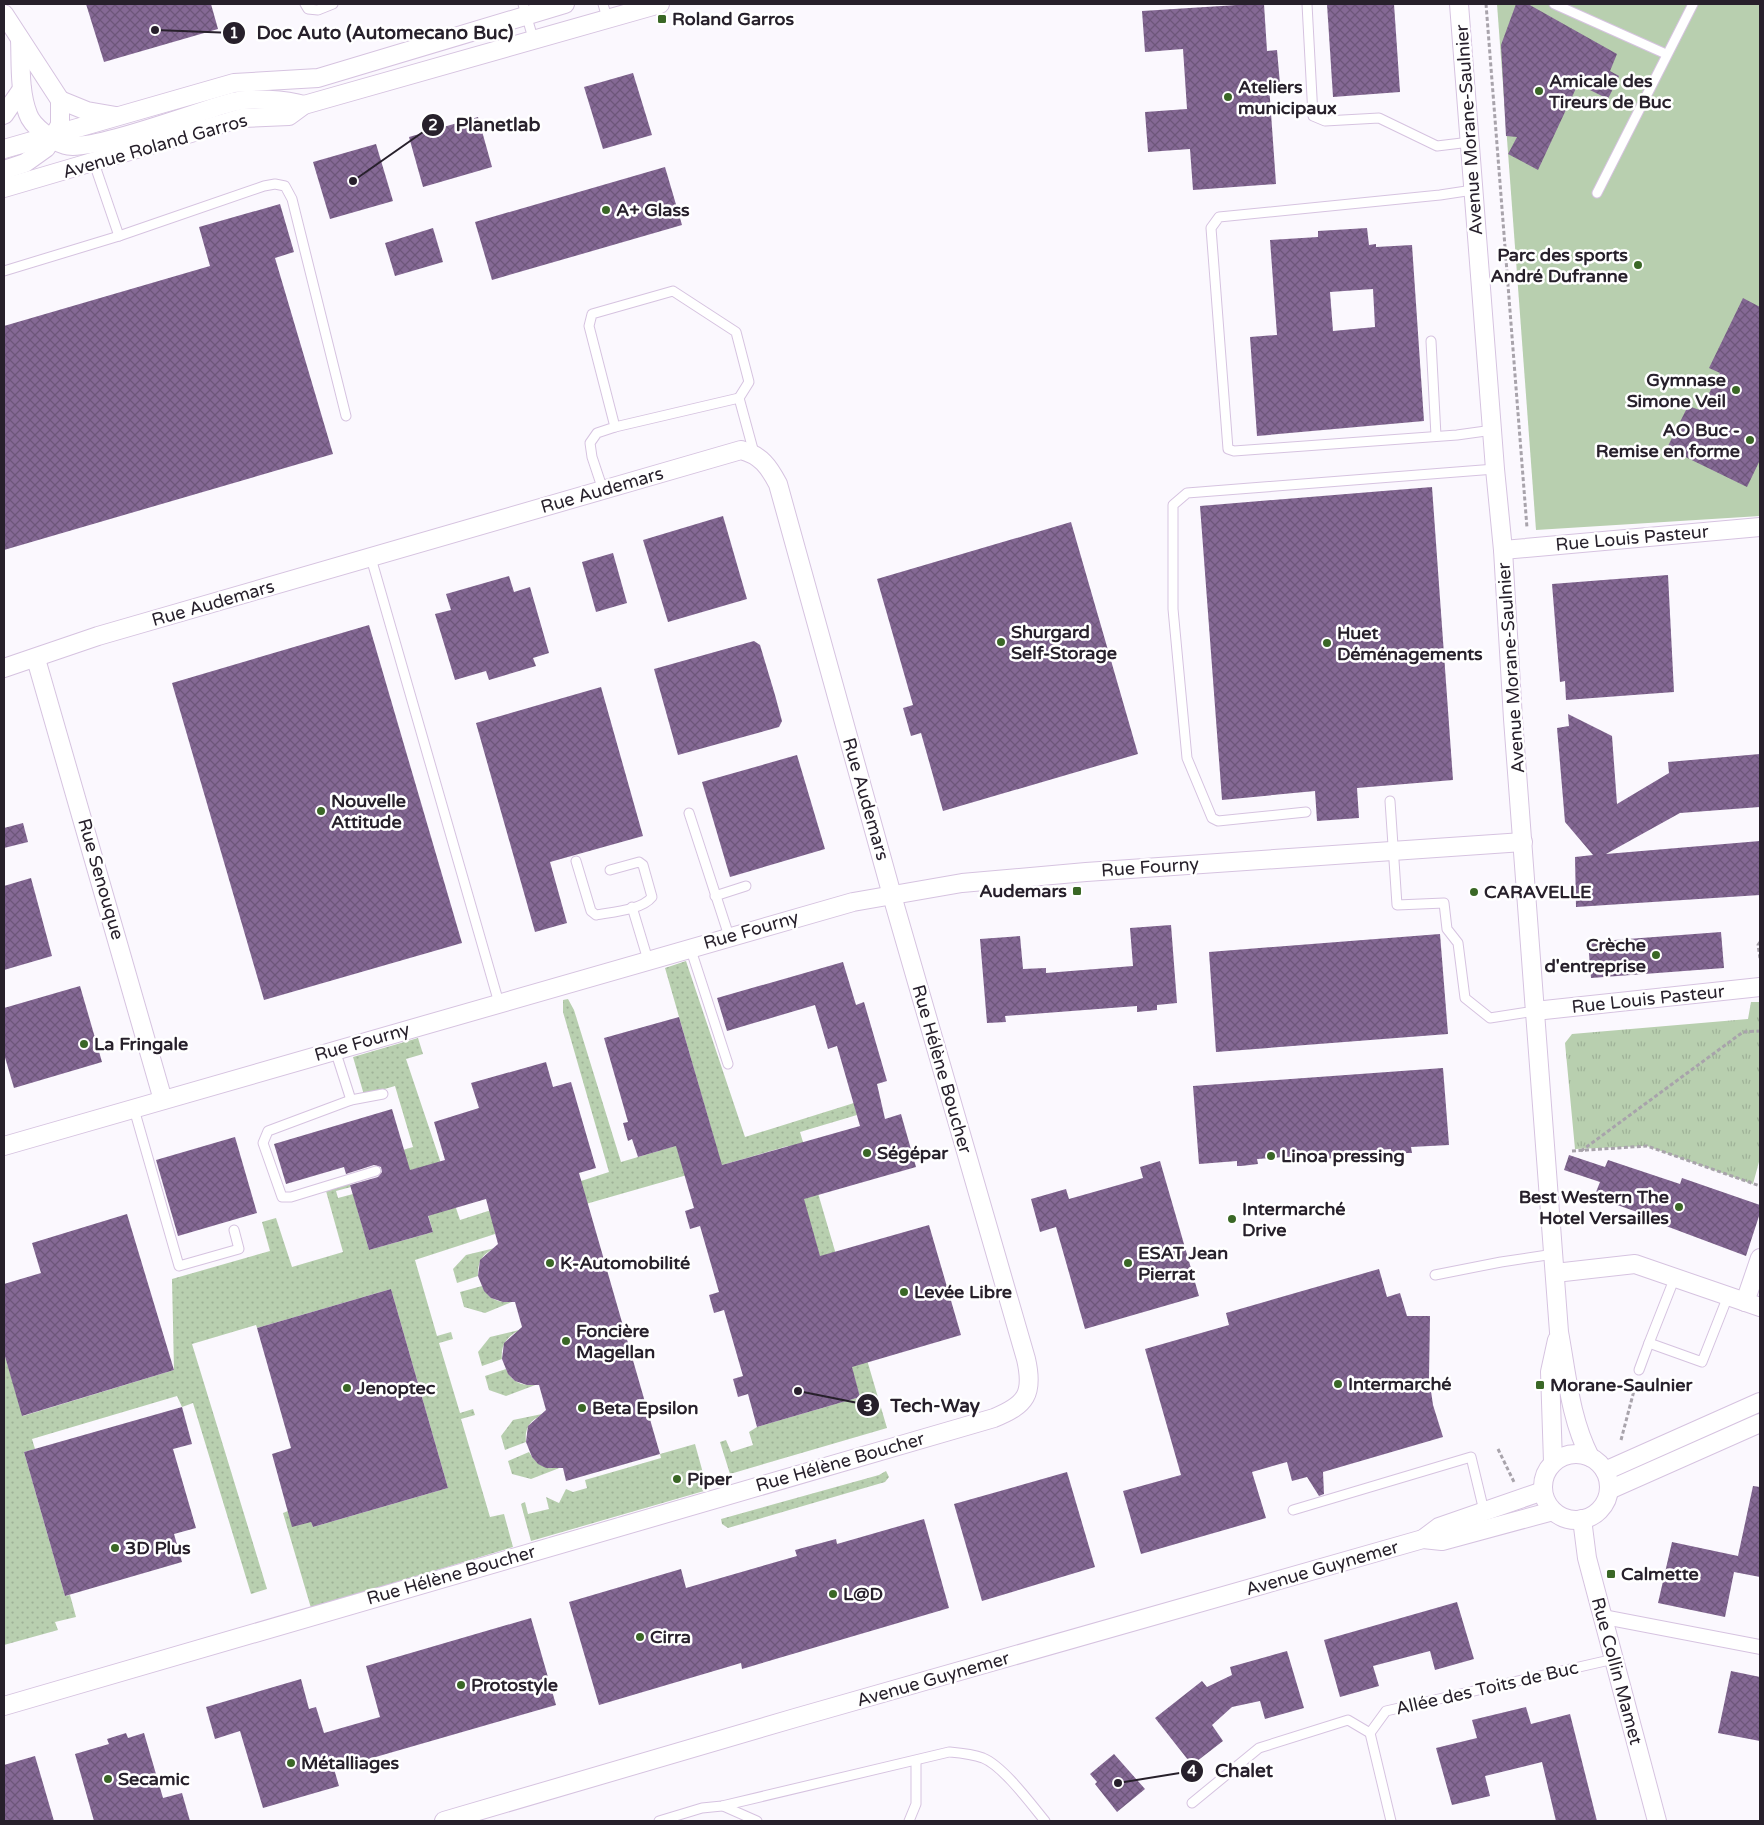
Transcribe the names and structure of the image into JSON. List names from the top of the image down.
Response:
{
  "streets": {
    "street": [
      "Avenue Morane-Saulnier",
      "Avenue Roland Garros",
      "Rue Audemars",
      "Rue Louis Pasteur",
      "Rue Fourny",
      "Rue Senouque",
      "Rue Hélène Boucher",
      "Avenue Guynemer",
      "Rue Collin Mamet"
    ],
    "lane": ["Allée des Toits de Buc"]
  },
  "crossings": [
    ["Avenue Morane-Saulnier", "Rue Louis Pasteur"],
    ["Avenue Morane-Saulnier", "Rue Fourny"],
    ["Avenue Morane-Saulnier", "Avenue Guynemer"],
    ["Avenue Morane-Saulnier", "Rue Collin Mamet"],
    ["Rue Audemars", "Rue Fourny"],
    ["Rue Audemars", "Rue Senouque"],
    ["Rue Audemars", "Rue Hélène Boucher"],
    ["Rue Fourny", "Rue Senouque"],
    ["Rue Fourny", "Rue Hélène Boucher"],
    ["Avenue Guynemer", "Rue Collin Mamet"],
    ["Rue Collin Mamet", "Allée des Toits de Buc"]
  ],
  "places": {
    "transit": [
      "Roland Garros",
      "Audemars",
      "Morane-Saulnier",
      "Calmette"
    ],
    "other": [
      "Doc Auto (Automecano Buc)",
      "Amicale des Tireurs de Buc",
      "Ateliers municipaux",
      "Planetlab",
      "A+ Glass",
      "Parc des sports André Dufranne",
      "Gymnase Simone Veil",
      "AO Buc - Remise en forme",
      "Shurgard Self-Storage",
      "Huet Déménagements",
      "Nouvelle Attitude",
      "CARAVELLE",
      "Crèche d'entreprise",
      "La Fringale",
      "Ségépar",
      "Linoa pressing",
      "Best Western The Hotel Versailles",
      "Intermarché Drive",
      "K-Automobilité",
      "ESAT Jean Pierrat",
      "Levée Libre",
      "Foncière Magellan",
      "Intermarché",
      "Jenoptec",
      "Tech-Way",
      "Beta Epsilon",
      "Piper",
      "3D Plus",
      "L@D",
      "Cirra",
      "Protostyle",
      "Métalliages",
      "Secamic",
      "Chalet"
    ]
  }
}
